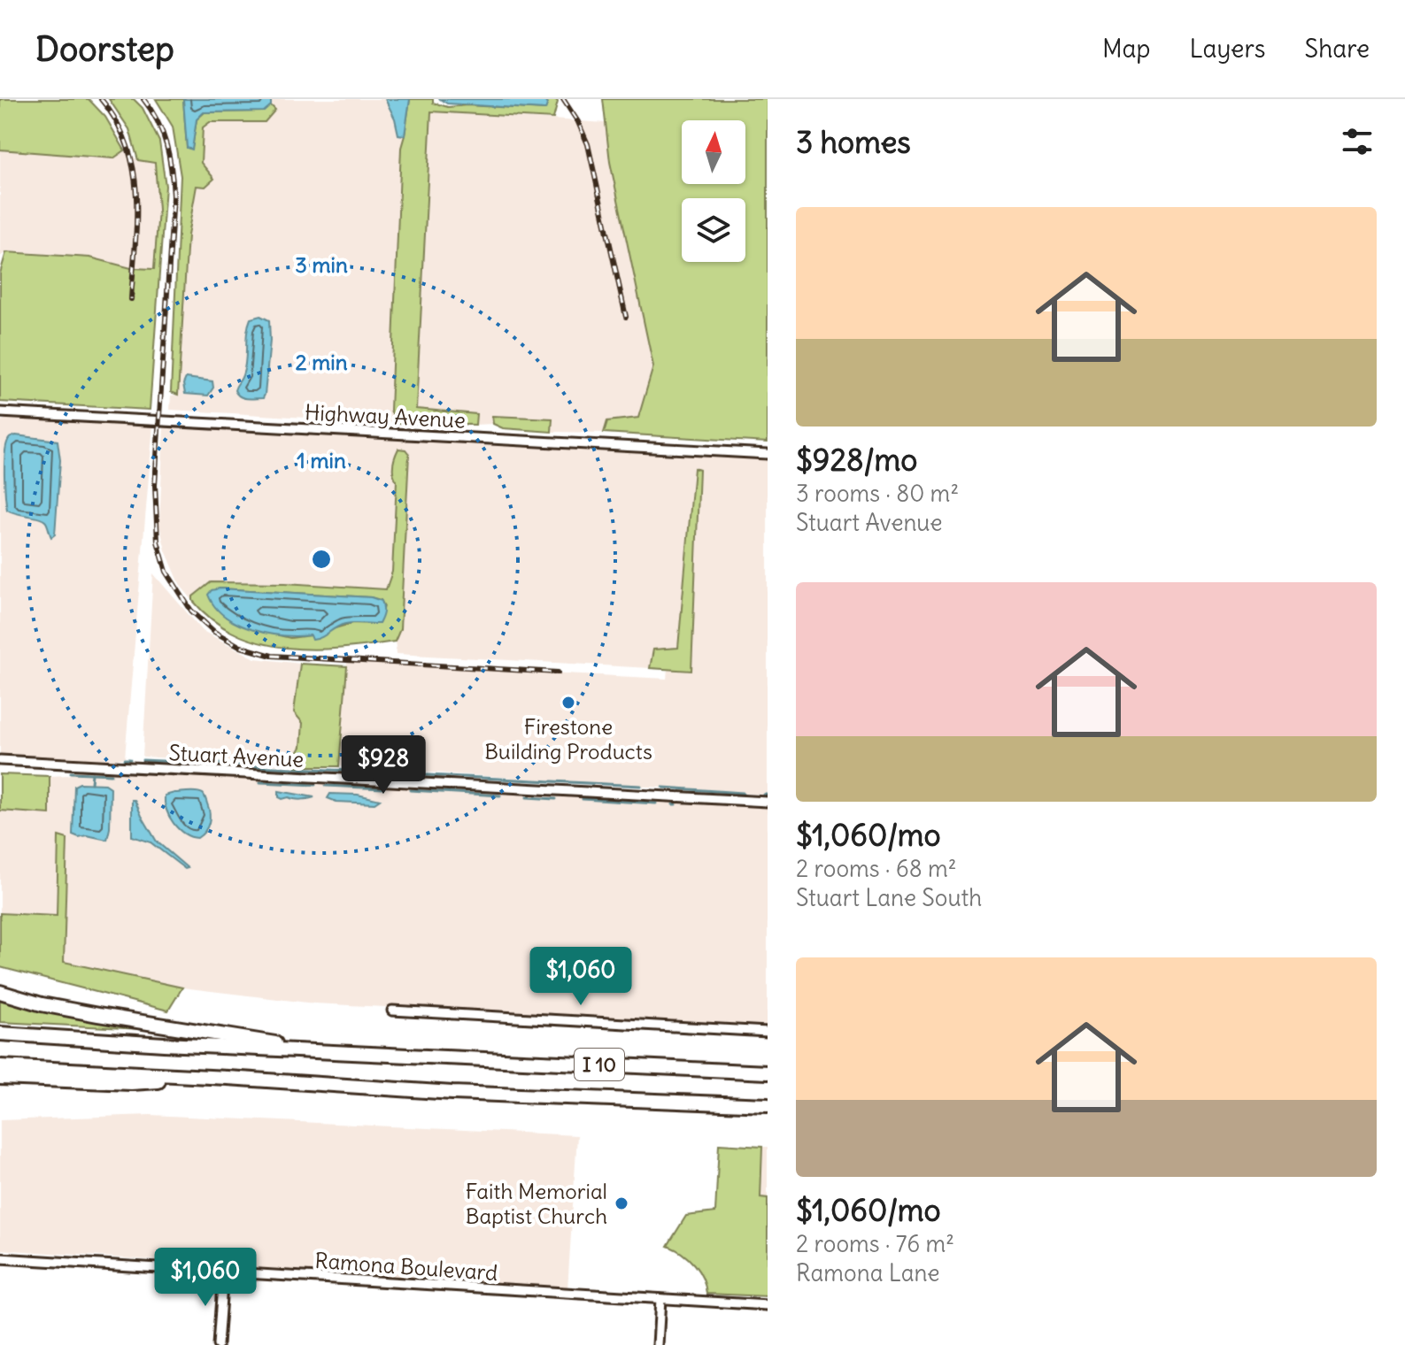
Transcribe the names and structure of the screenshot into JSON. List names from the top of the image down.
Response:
{
  "streets": {
    "highway": ["I 10"],
    "street": ["Highway Avenue", "Stuart Avenue", "Ramona Boulevard"]
  },
  "places": ["Firestone Building Products", "Faith Memorial Baptist Church"],
  "north": "top",
  "page": {
    "header": "Doorstep",
    "nav": ["Map", "Layers", "Share"],
    "heading": "3 homes",
    "list": [
      {
        "name": "$928/mo",
        "note": "3 rooms · 80 m² · Stuart Avenue"
      },
      {
        "name": "$1,060/mo",
        "note": "2 rooms · 68 m² · Stuart Lane South"
      },
      {
        "name": "$1,060/mo",
        "note": "2 rooms · 76 m² · Ramona Lane"
      }
    ],
    "price": ["$928", "$1,060", "$1,060"]
  },
  "rings": ["3 min", "2 min", "1 min"]
}
